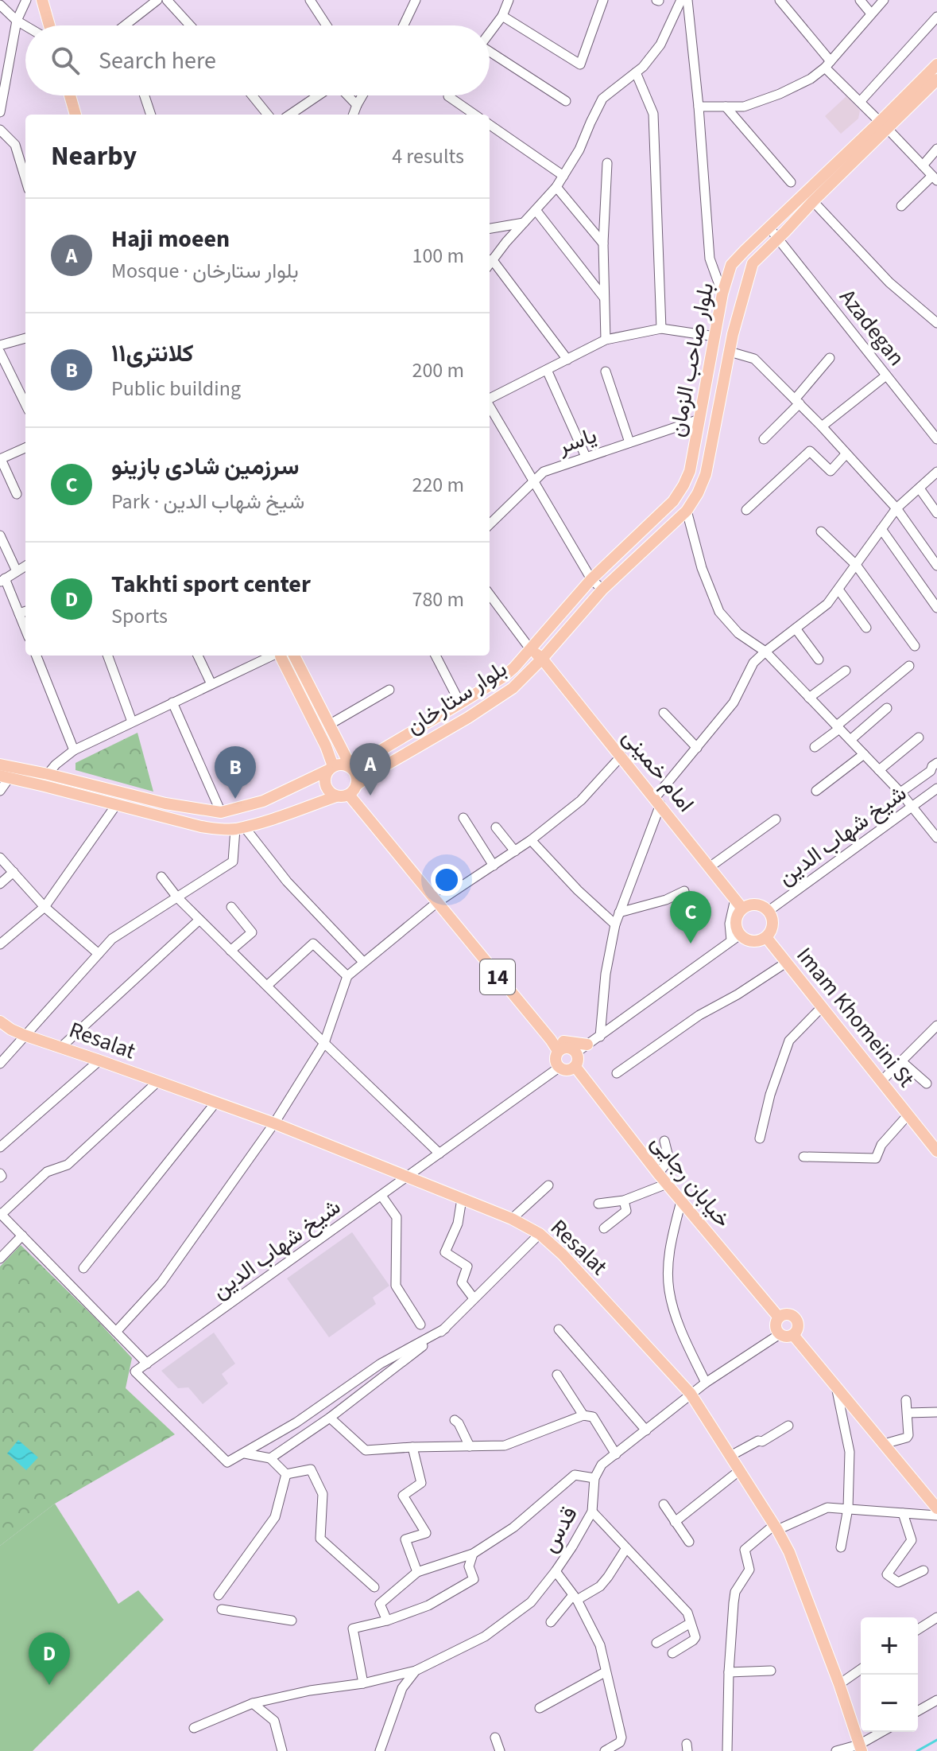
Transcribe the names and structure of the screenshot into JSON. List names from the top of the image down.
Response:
{
  "streets": {
    "main road": [
      "بلوار صاحب الزمان",
      "بلوار ستارخان",
      "امام خمینی",
      "14",
      "Imam Khomeini St",
      "Resalat",
      "خیابان رجایی"
    ],
    "street": [
      "Azadegan",
      "یاسر",
      "شیخ شهاب الدین",
      "قدس"
    ]
  },
  "crossings": [
    ["Azadegan", "بلوار صاحب الزمان"],
    ["بلوار صاحب الزمان", "یاسر"],
    ["بلوار صاحب الزمان", "بلوار ستارخان"],
    ["بلوار صاحب الزمان", "امام خمینی"],
    ["بلوار ستارخان", "امام خمینی"],
    ["امام خمینی", "شیخ شهاب الدین"],
    ["امام خمینی", "Imam Khomeini St"],
    ["شیخ شهاب الدین", "14"],
    ["شیخ شهاب الدین", "Imam Khomeini St"],
    ["شیخ شهاب الدین", "Resalat"],
    ["شیخ شهاب الدین", "خیابان رجایی"],
    ["14", "خیابان رجایی"]
  ],
  "page": {
    "search": "Search here",
    "heading": ["Nearby", "4 results"],
    "list": [
      {
        "mark": "A",
        "name": "Haji moeen",
        "note": "Mosque · بلوار ستارخان",
        "value": "100 m"
      },
      {
        "mark": "B",
        "name": "کلانتری۱۱",
        "note": "Public building",
        "value": "200 m"
      },
      {
        "mark": "C",
        "name": "سرزمین شادی بازینو",
        "note": "Park · شیخ شهاب الدین",
        "value": "220 m"
      },
      {
        "mark": "D",
        "name": "Takhti sport center",
        "note": "Sports",
        "value": "780 m"
      }
    ],
    "pins": [
      "A",
      "B",
      "C",
      "D"
    ],
    "map_buttons": ["+", "−"]
  }
}
